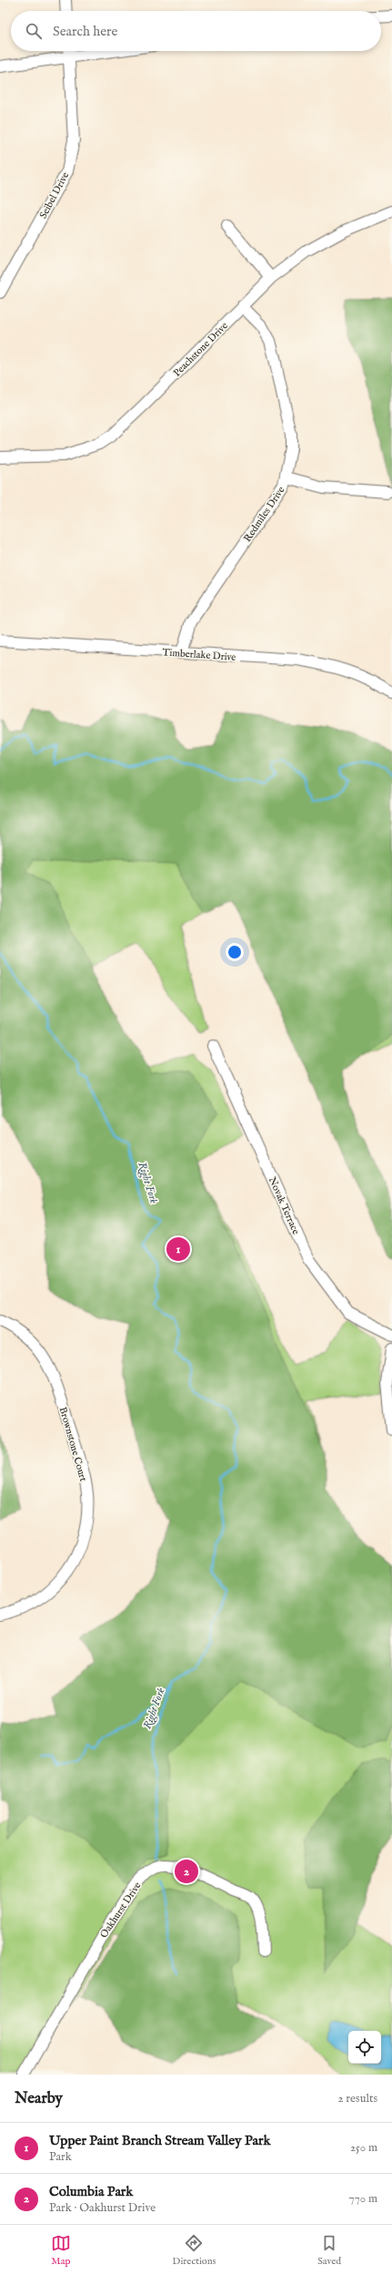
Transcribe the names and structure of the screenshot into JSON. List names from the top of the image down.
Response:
{
  "streets": {
    "street": [
      "Seibel Drive",
      "Peachstone Drive",
      "Redmiles Drive",
      "Timberlake Drive",
      "Novak Terrace",
      "Brownstone Court",
      "Oakhurst Drive"
    ]
  },
  "crossings": [
    ["Peachstone Drive", "Redmiles Drive"],
    ["Redmiles Drive", "Timberlake Drive"]
  ],
  "water": ["Right Fork"],
  "page": {
    "search": "Search here",
    "pins": ["1", "2"],
    "heading": ["Nearby", "2 results"],
    "list": [
      {
        "mark": "1",
        "name": "Upper Paint Branch Stream Valley Park",
        "note": "Park",
        "value": "250 m"
      },
      {
        "mark": "2",
        "name": "Columbia Park",
        "note": "Park · Oakhurst Drive",
        "value": "770 m"
      }
    ],
    "nav": ["Map", "Directions", "Saved"]
  }
}
